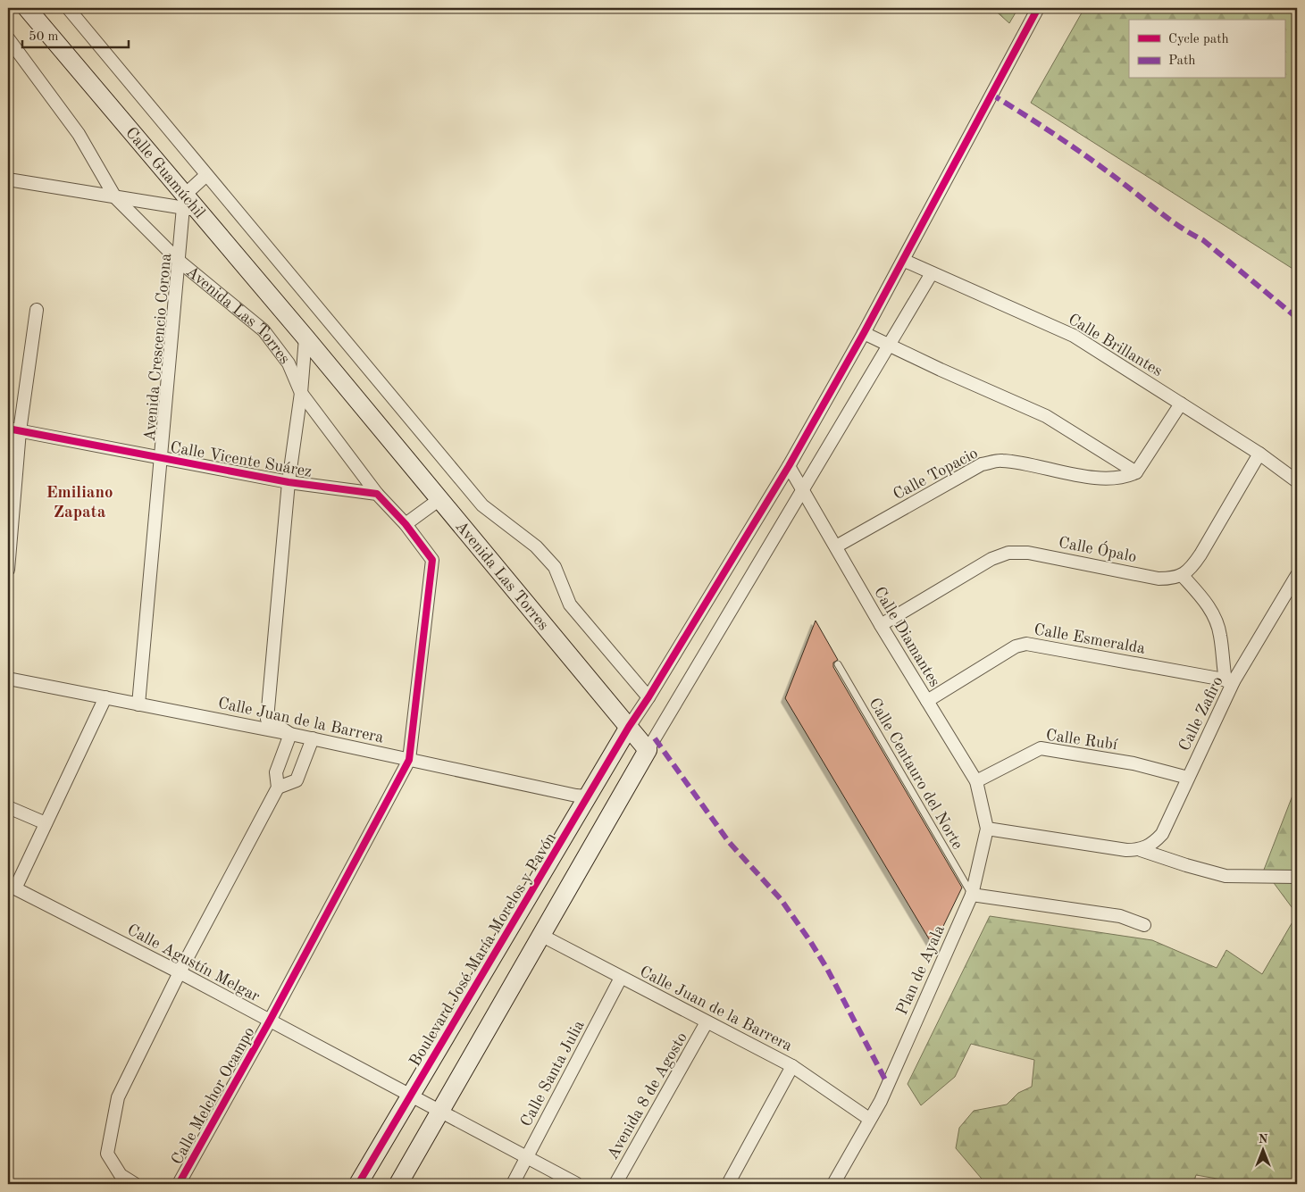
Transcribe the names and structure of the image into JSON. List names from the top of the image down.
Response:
{
  "streets": {
    "street": [
      "Calle Guamúchil",
      "Avenida Las Torres",
      "Calle Brillantes",
      "Avenida Crescencio Corona",
      "Calle Vicente Suárez",
      "Calle Topacio",
      "Calle Ópalo",
      "Calle Diamantes",
      "Calle Esmeralda",
      "Calle Zafiro",
      "Calle Juan de la Barrera",
      "Calle Rubí",
      "Boulevard José María Morelos y Pavón",
      "Calle Agustín Melgar",
      "Plan de Ayala",
      "Calle Santa Julia",
      "Calle Melchor Ocampo",
      "Avenida 8 de Agosto"
    ],
    "lane": ["Calle Centauro del Norte"]
  },
  "crossings": [
    ["Calle Guamúchil", "Avenida Las Torres"],
    ["Calle Guamúchil", "Avenida Crescencio Corona"],
    ["Avenida Las Torres", "Avenida Crescencio Corona"],
    ["Avenida Las Torres", "Calle Vicente Suárez"],
    ["Avenida Las Torres", "Boulevard José María Morelos y Pavón"],
    ["Avenida Crescencio Corona", "Calle Vicente Suárez"],
    ["Avenida Crescencio Corona", "Calle Juan de la Barrera"],
    ["Calle Topacio", "Calle Diamantes"],
    ["Calle Ópalo", "Calle Diamantes"],
    ["Calle Diamantes", "Calle Esmeralda"],
    ["Calle Diamantes", "Calle Rubí"],
    ["Calle Diamantes", "Plan de Ayala"],
    ["Calle Esmeralda", "Calle Zafiro"],
    ["Calle Zafiro", "Calle Rubí"],
    ["Calle Juan de la Barrera", "Boulevard José María Morelos y Pavón"],
    ["Calle Juan de la Barrera", "Plan de Ayala"],
    ["Calle Juan de la Barrera", "Calle Santa Julia"],
    ["Calle Juan de la Barrera", "Calle Melchor Ocampo"],
    ["Calle Juan de la Barrera", "Avenida 8 de Agosto"],
    ["Calle Centauro del Norte", "Plan de Ayala"],
    ["Boulevard José María Morelos y Pavón", "Calle Agustín Melgar"],
    ["Calle Agustín Melgar", "Calle Santa Julia"],
    ["Calle Agustín Melgar", "Calle Melchor Ocampo"]
  ],
  "districts": ["Emiliano Zapata"],
  "legend": ["Cycle path", "Path"],
  "scale_bar": "50 m",
  "north": "top"
}
